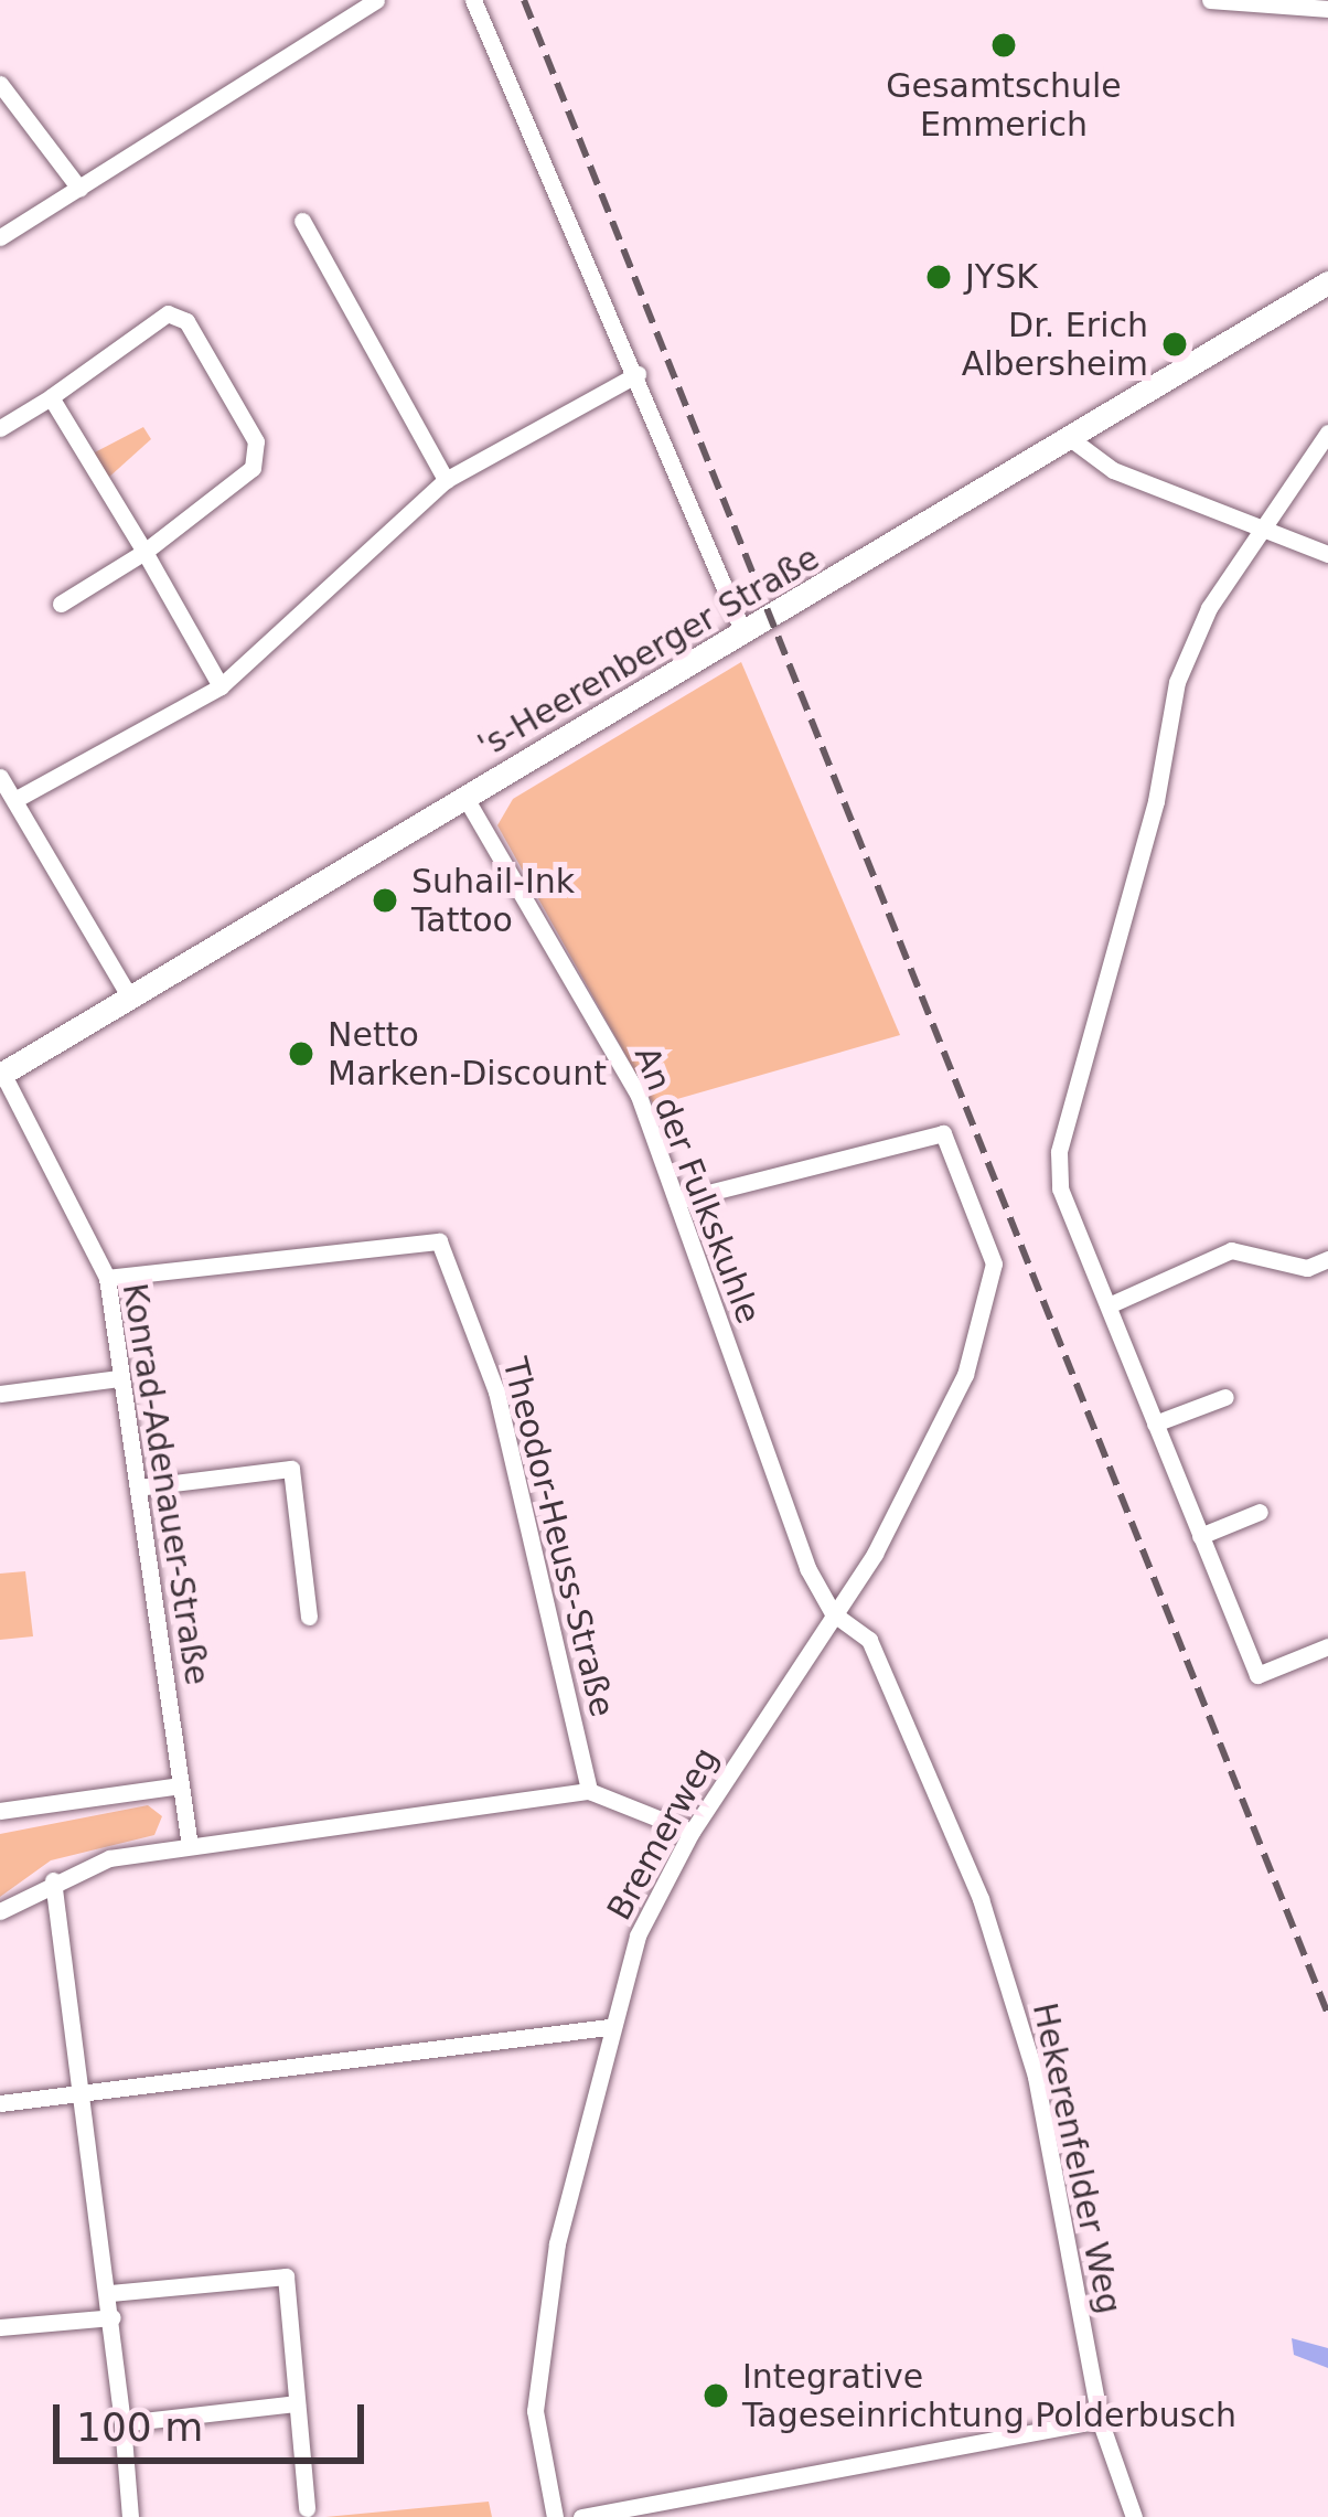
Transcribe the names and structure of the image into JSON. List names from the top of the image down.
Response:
{
  "streets": {
    "street": [
      "'s-Heerenberger Straße",
      "An der Fulkskuhle",
      "Konrad-Adenauer-Straße",
      "Theodor-Heuss-Straße",
      "Bremerweg",
      "Hekerenfelder Weg"
    ]
  },
  "crossings": [
    ["'s-Heerenberger Straße", "An der Fulkskuhle"],
    ["'s-Heerenberger Straße", "Konrad-Adenauer-Straße"],
    ["An der Fulkskuhle", "Bremerweg"],
    ["An der Fulkskuhle", "Hekerenfelder Weg"],
    ["Konrad-Adenauer-Straße", "Theodor-Heuss-Straße"],
    ["Bremerweg", "Hekerenfelder Weg"]
  ],
  "places": [
    "Gesamtschule Emmerich",
    "JYSK",
    "Dr. Erich Albersheim",
    "Suhail-Ink Tattoo",
    "Netto Marken-Discount",
    "Integrative Tageseinrichtung Polderbusch"
  ],
  "scale_bar": "100 m"
}
